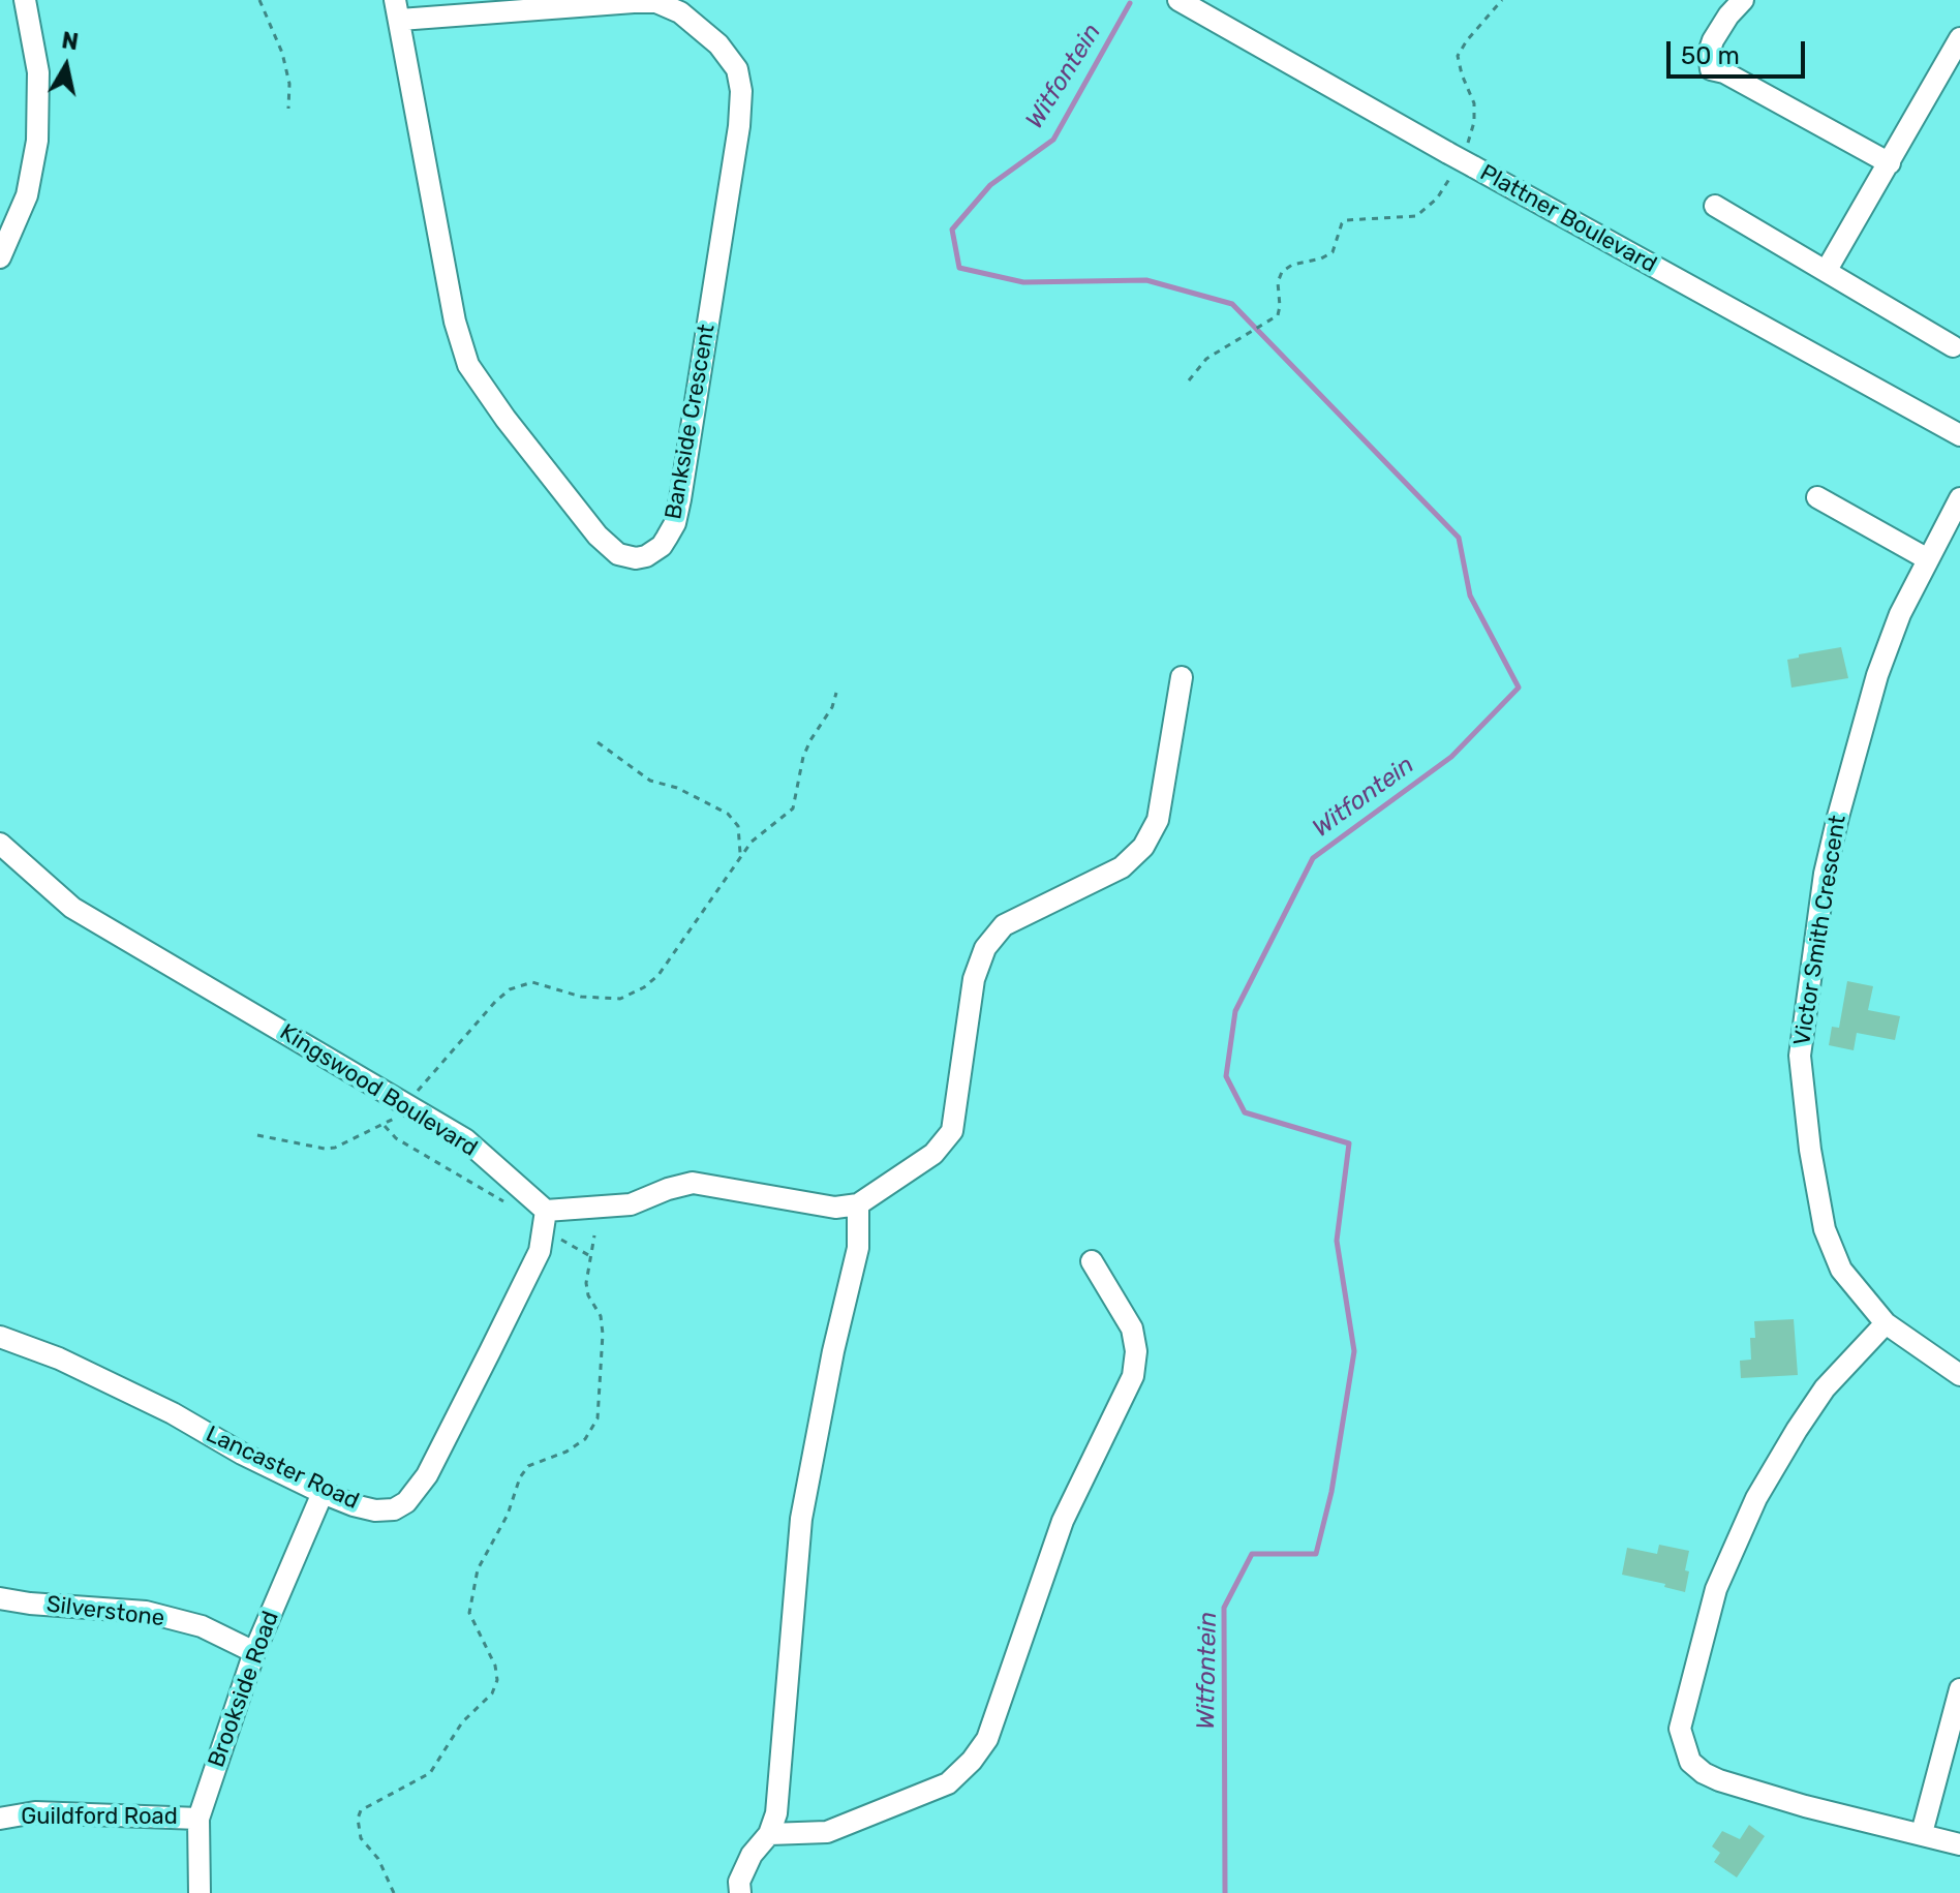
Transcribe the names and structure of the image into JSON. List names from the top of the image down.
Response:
{
  "streets": {
    "street": [
      "Plattner Boulevard",
      "Bankside Crescent",
      "Victor Smith Crescent",
      "Kingswood Boulevard",
      "Lancaster Road",
      "Silverstone",
      "Brookside Road",
      "Guildford Road"
    ]
  },
  "crossings": [
    ["Kingswood Boulevard", "Lancaster Road"],
    ["Lancaster Road", "Brookside Road"],
    ["Silverstone", "Brookside Road"],
    ["Brookside Road", "Guildford Road"]
  ],
  "water": ["Witfontein"],
  "scale_bar": "50 m",
  "north": "top"
}
